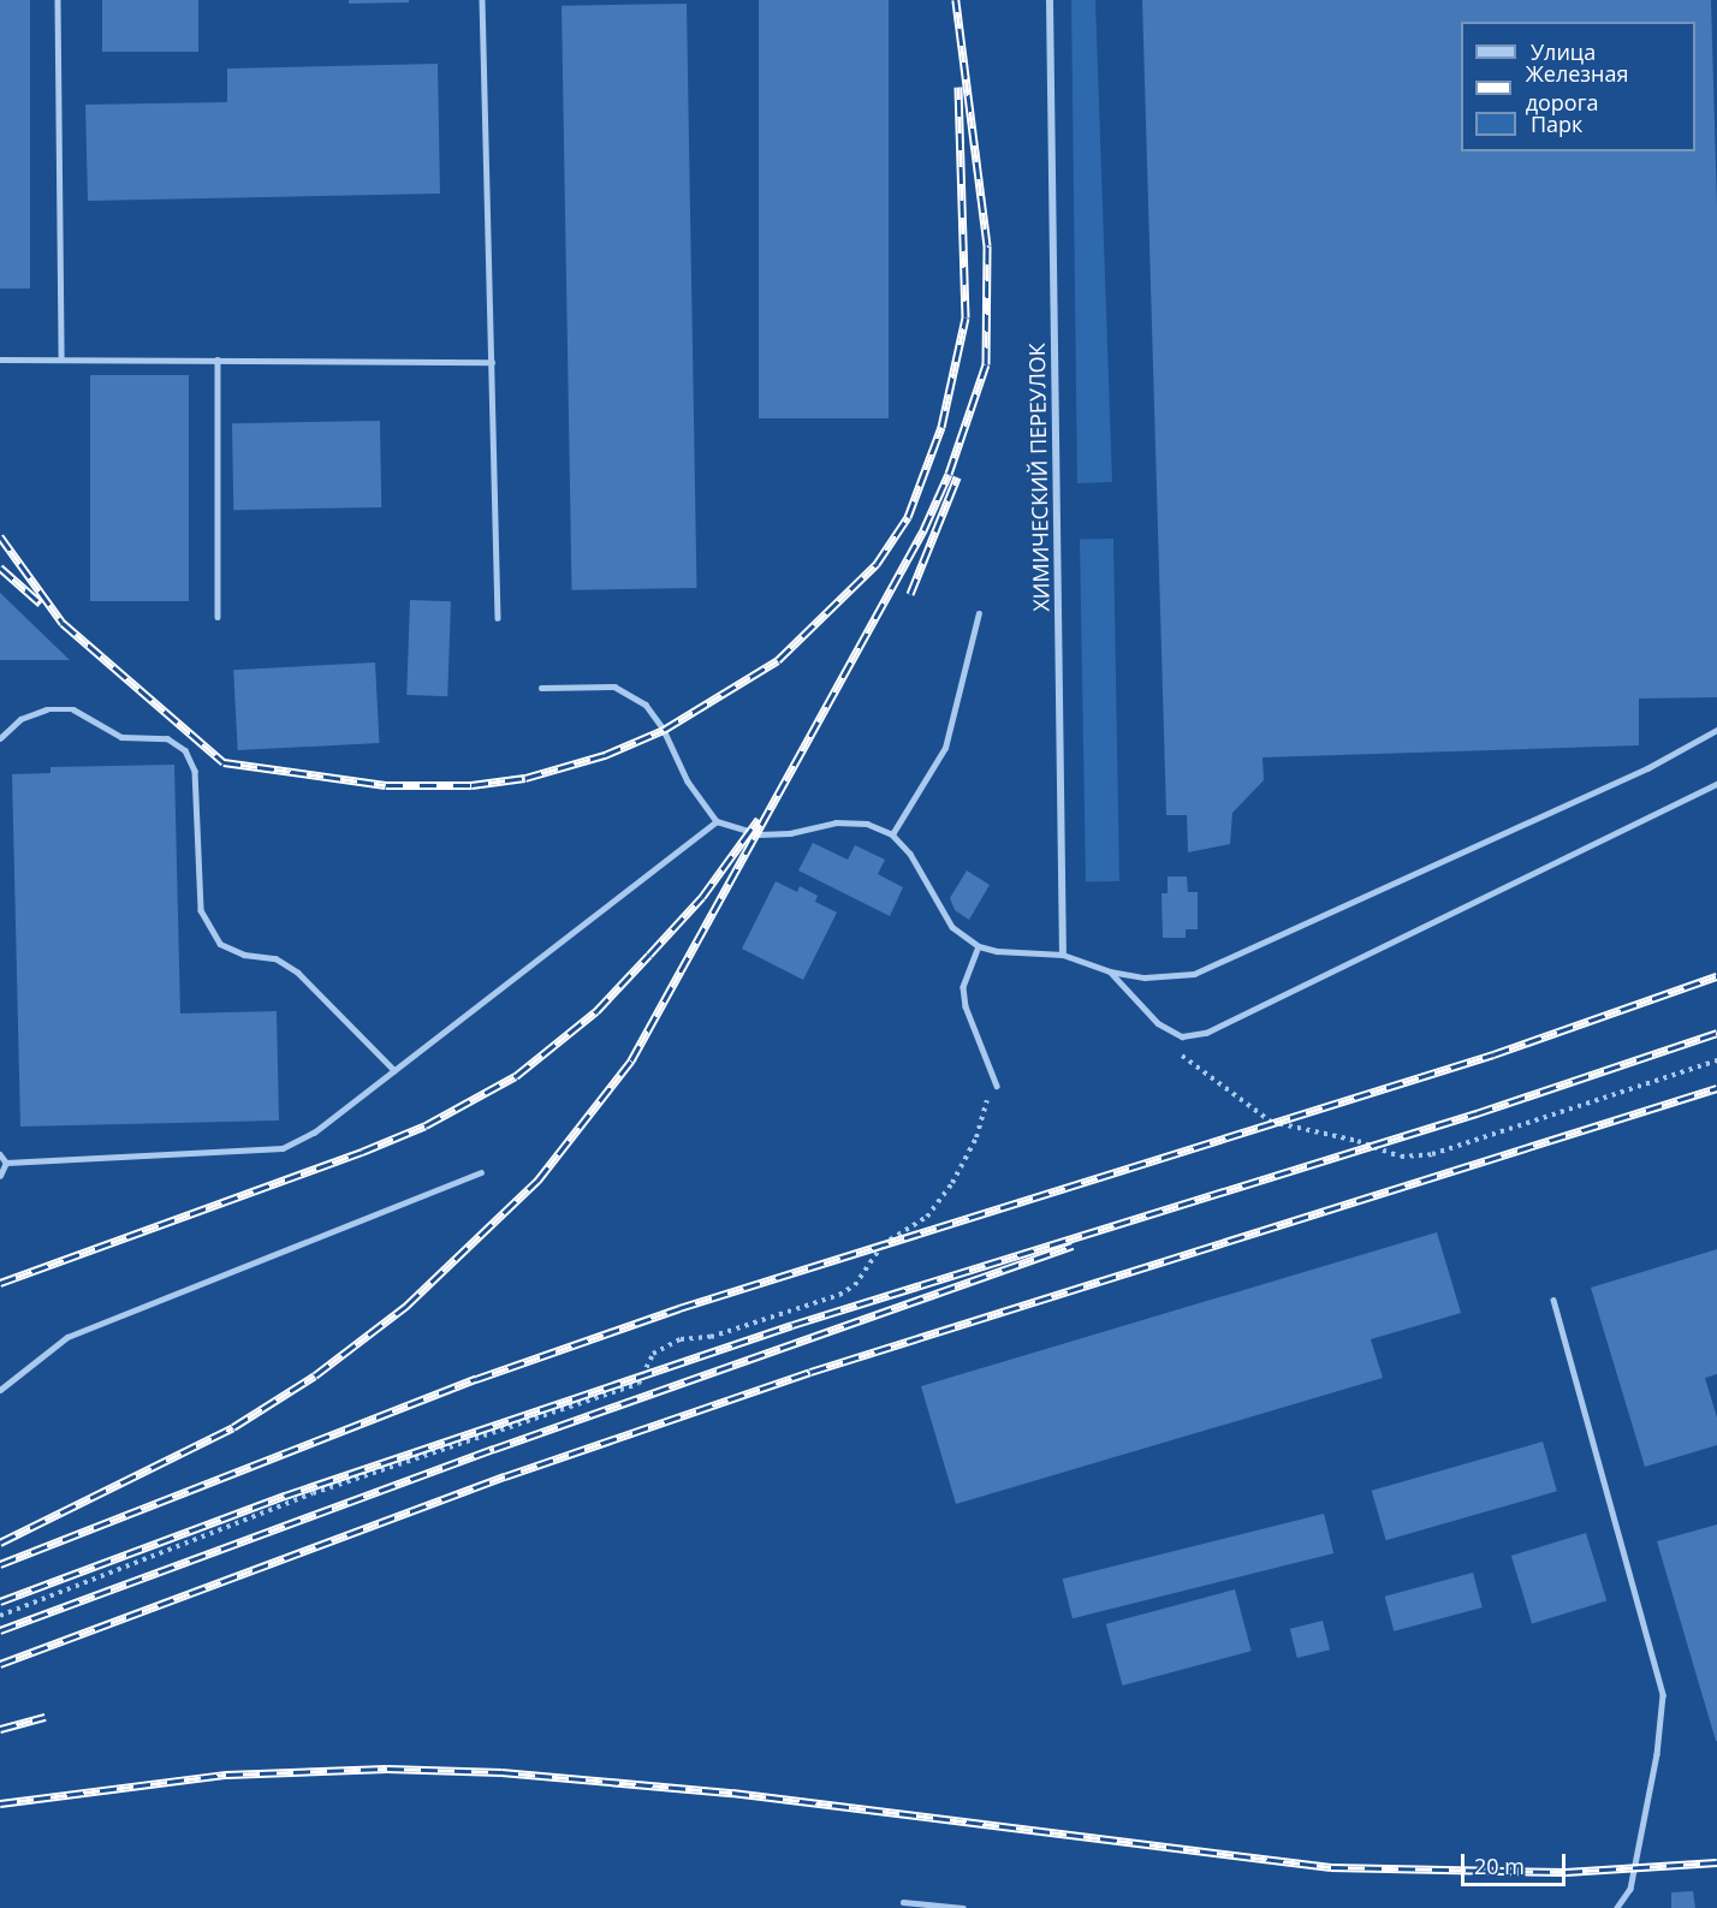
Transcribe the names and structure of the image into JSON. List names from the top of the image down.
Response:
{
  "streets": {
    "street": ["ХИМИЧЕСКИЙ ПЕРЕУЛОК"]
  },
  "legend": ["Улица", "Железная дорога", "Парк"],
  "scale_bar": "20 m"
}
